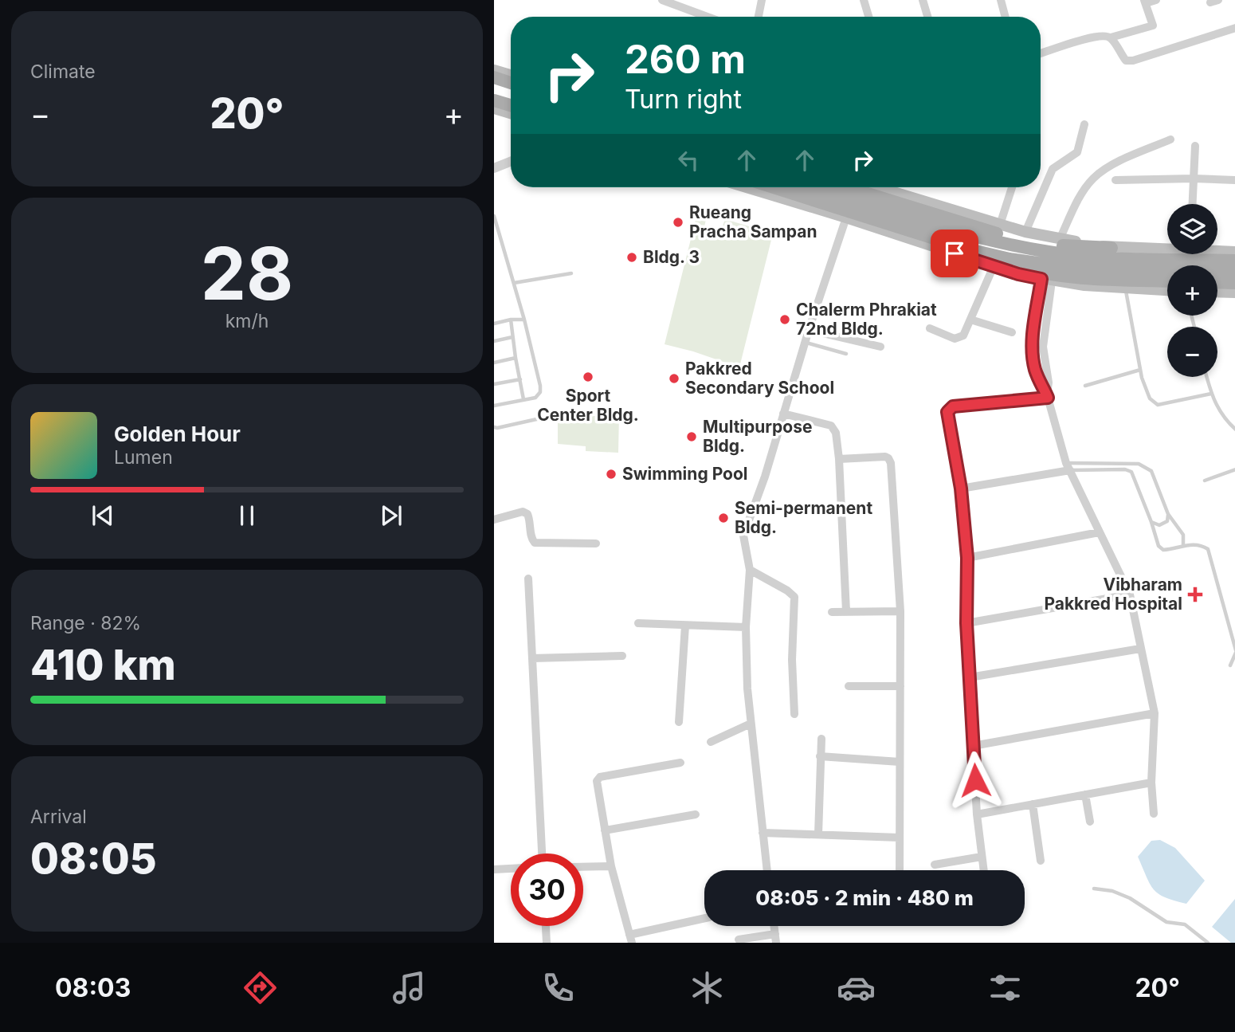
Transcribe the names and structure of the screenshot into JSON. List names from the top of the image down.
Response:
{
  "places": {
    "other": [
      "Rueang Pracha Sampan",
      "Bldg. 3",
      "Chalerm Phrakiat 72nd Bldg.",
      "Sport Center Bldg.",
      "Pakkred Secondary School",
      "Multipurpose Bldg.",
      "Swimming Pool",
      "Semi-permanent Bldg."
    ],
    "health": ["Vibharam Pakkred Hospital"]
  },
  "page": {
    "tile": [
      "Climate",
      ["28", "km/h"],
      ["Range · 82%", "410 km"],
      ["Arrival", "08:05"]
    ],
    "turn": ["260 m", "Turn right"],
    "heat": ["−", "20°", "+"],
    "map_buttons": ["+", "−"],
    "song": ["Golden Hour", "Lumen"],
    "limit": "30",
    "trip": "08:05 · 2 min · 480 m",
    "tabs": ["08:03", "20°"]
  }
}
